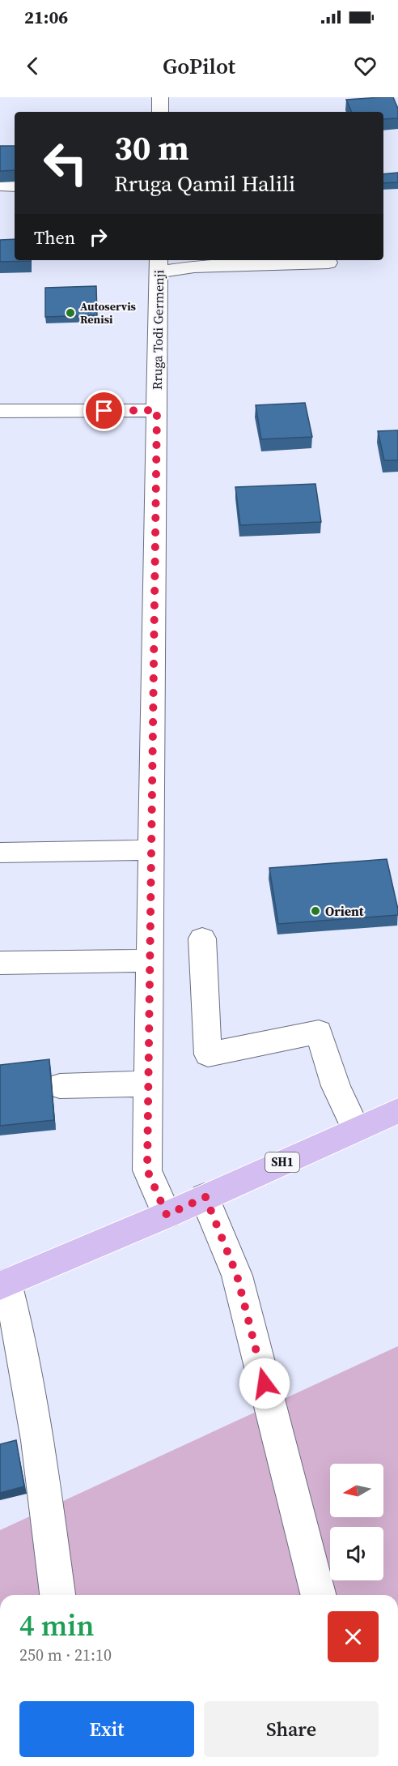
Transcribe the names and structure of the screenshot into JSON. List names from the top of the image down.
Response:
{
  "streets": {
    "main road": ["SH1"],
    "street": ["Rruga Todi Germenji"]
  },
  "crossings": [
    ["Rruga Todi Germenji", "SH1"]
  ],
  "places": ["Autoservis Renisi", "Orient"],
  "north": "left",
  "page": {
    "status": "21:06",
    "header": "GoPilot",
    "turn": ["30 m", "Rruga Qamil Halili"],
    "then": "Then",
    "heading": ["4 min", "250 m · 21:10"],
    "buttons": ["Exit", "Share"]
  }
}
